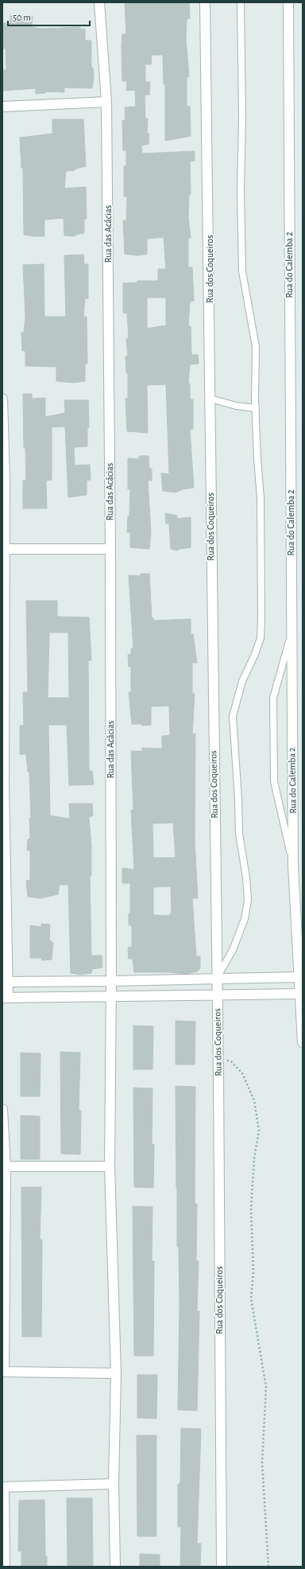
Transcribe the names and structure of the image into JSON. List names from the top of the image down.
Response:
{
  "streets": {
    "street": ["Rua das Acácias", "Rua do Calemba 2", "Rua dos Coqueiros"]
  },
  "scale_bar": "50 m"
}
